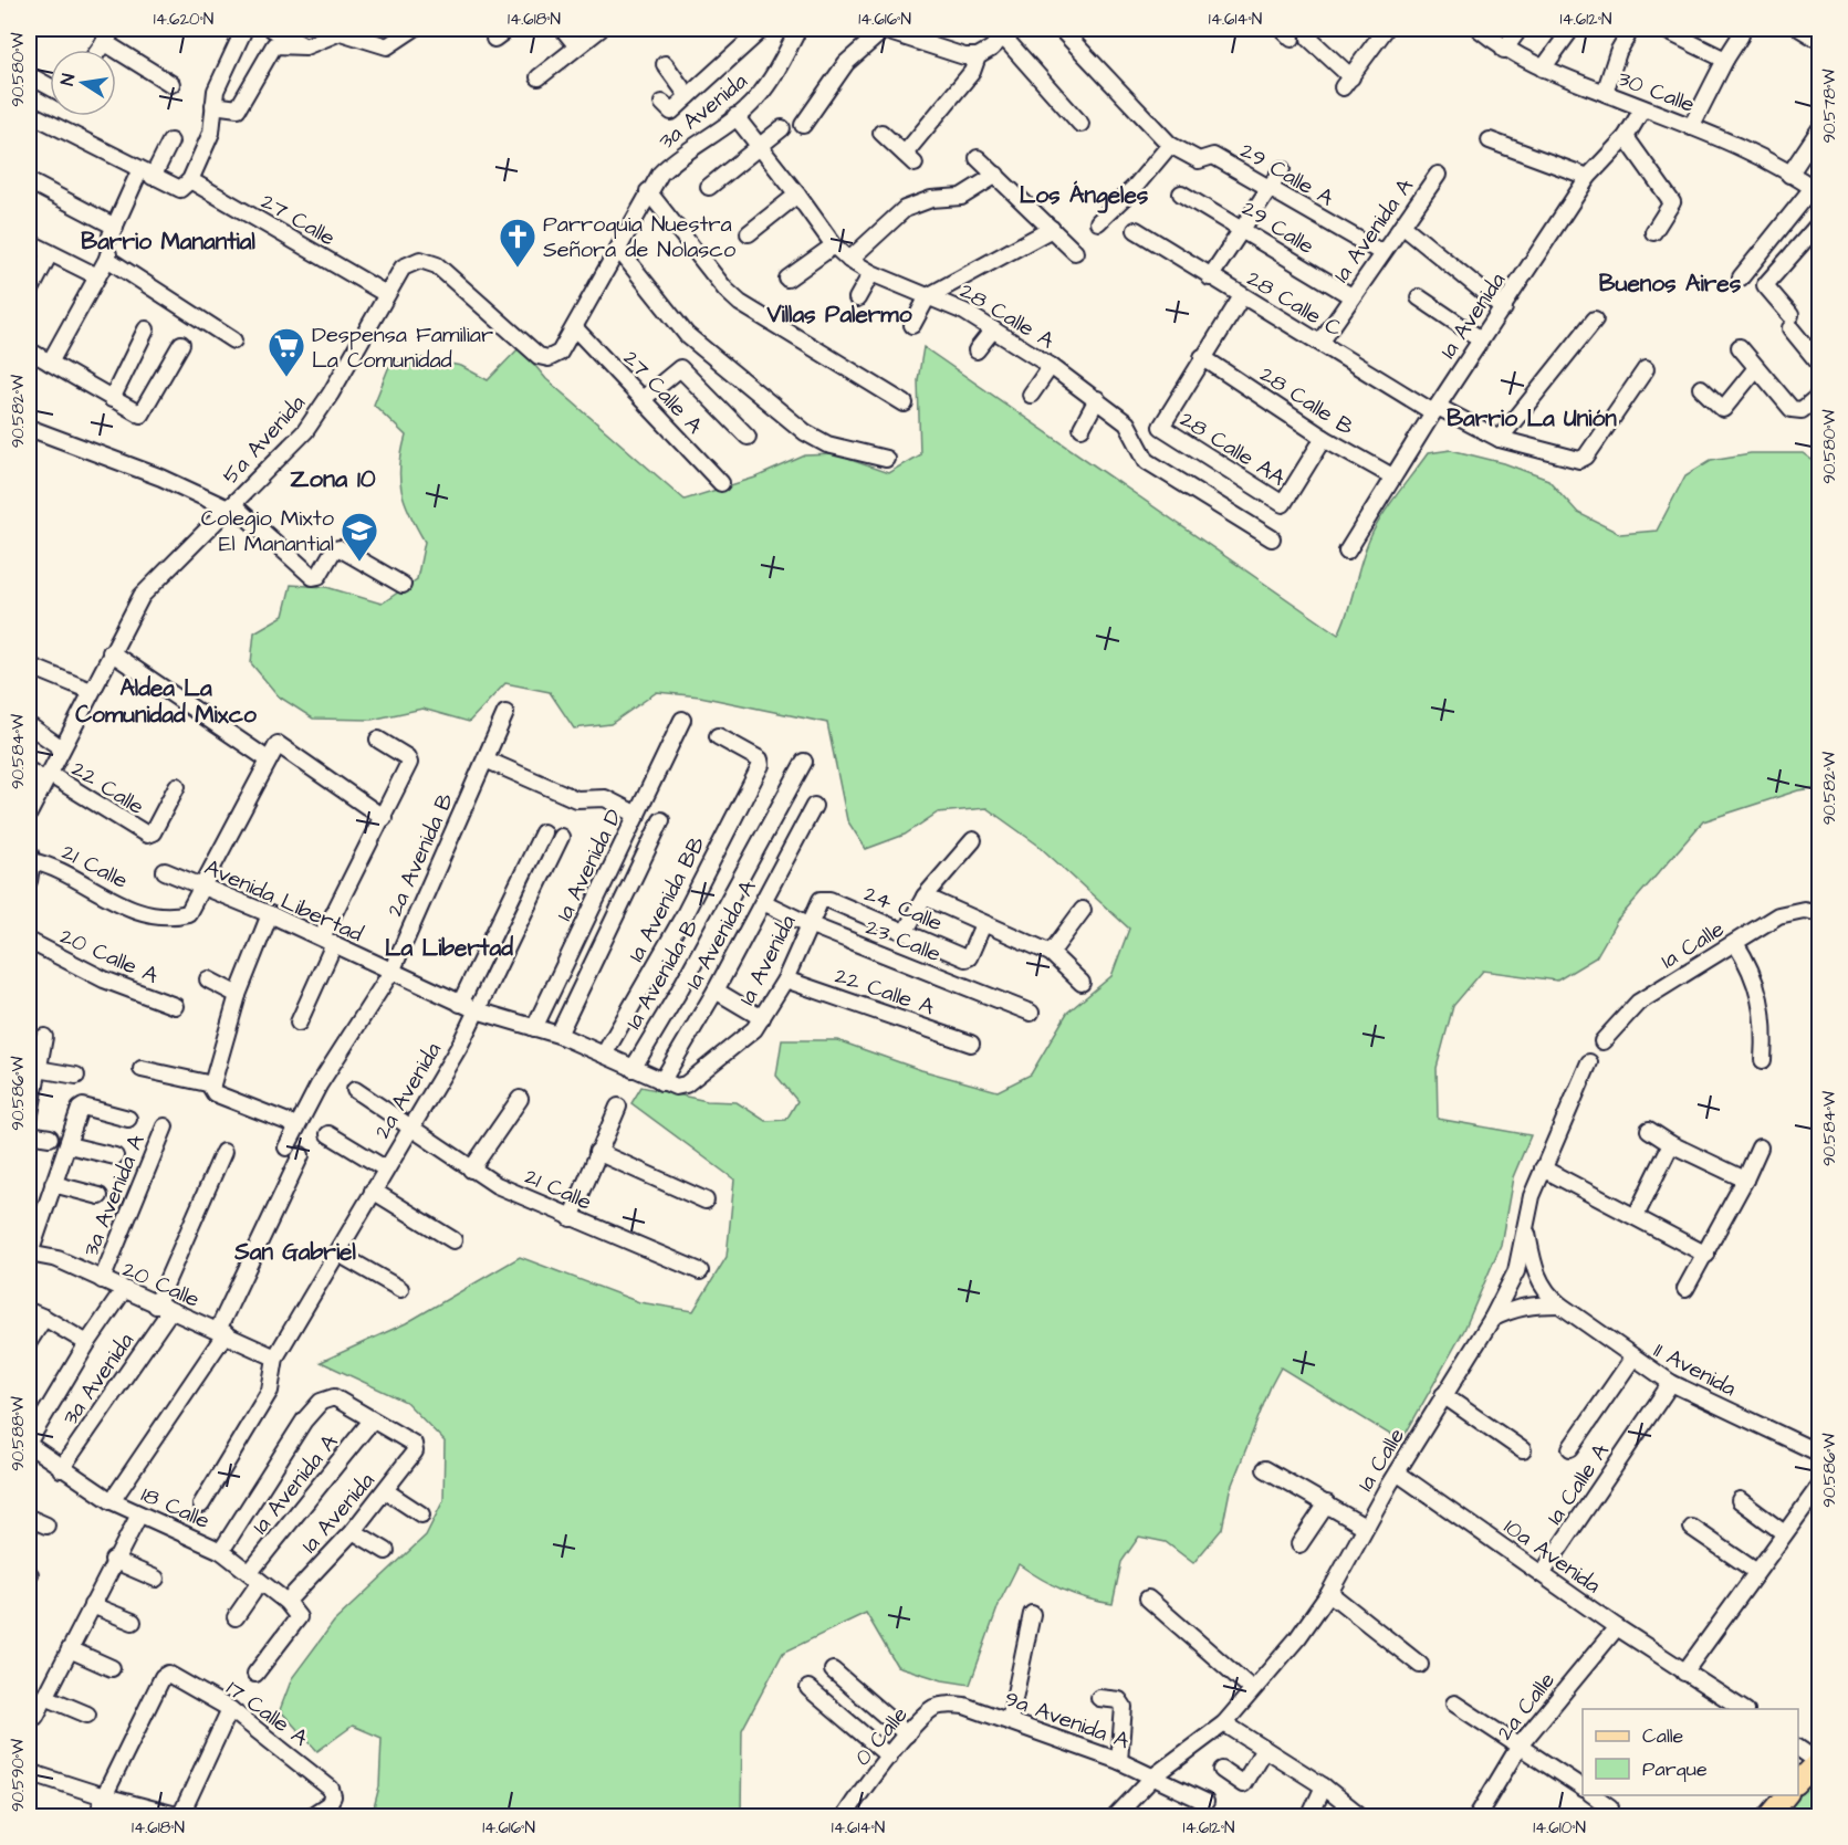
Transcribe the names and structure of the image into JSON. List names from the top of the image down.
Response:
{
  "streets": {
    "street": [
      "30 Calle",
      "3a Avenida",
      "29 Calle A",
      "27 Calle",
      "29 Calle",
      "1a Avenida A",
      "28 Calle C",
      "28 Calle A",
      "1a Avenida",
      "27 Calle A",
      "28 Calle B",
      "5a Avenida",
      "28 Calle AA",
      "22 Calle",
      "2a Avenida B",
      "1a Avenida D",
      "21 Calle",
      "1a Avenida BB",
      "Avenida Libertad",
      "24 Calle",
      "23 Calle",
      "1a Calle",
      "20 Calle A",
      "1a Avenida B",
      "22 Calle A",
      "2a Avenida",
      "3a Avenida A",
      "20 Calle",
      "11 Avenida",
      "1a Calle A",
      "18 Calle",
      "10a Avenida",
      "2a Calle",
      "17 Calle A",
      "9a Avenida A",
      "0 Calle"
    ]
  },
  "crossings": [
    ["30 Calle", "1a Avenida"],
    ["3a Avenida", "28 Calle A"],
    ["3a Avenida", "27 Calle A"],
    ["3a Avenida", "5a Avenida"],
    ["3a Avenida", "20 Calle"],
    ["3a Avenida", "18 Calle"],
    ["29 Calle A", "1a Avenida A"],
    ["27 Calle", "5a Avenida"],
    ["29 Calle", "1a Avenida A"],
    ["1a Avenida A", "28 Calle C"],
    ["1a Avenida A", "1a Avenida"],
    ["1a Avenida A", "Avenida Libertad"],
    ["1a Avenida A", "23 Calle"],
    ["1a Avenida A", "18 Calle"],
    ["28 Calle C", "1a Avenida"],
    ["1a Avenida", "28 Calle B"],
    ["1a Avenida", "Avenida Libertad"],
    ["1a Avenida", "24 Calle"],
    ["1a Avenida", "23 Calle"],
    ["1a Avenida", "22 Calle A"],
    ["1a Avenida", "18 Calle"],
    ["28 Calle B", "28 Calle AA"],
    ["5a Avenida", "22 Calle"],
    ["2a Avenida B", "Avenida Libertad"],
    ["1a Avenida D", "Avenida Libertad"],
    ["21 Calle", "Avenida Libertad"],
    ["21 Calle", "2a Avenida"],
    ["1a Avenida BB", "Avenida Libertad"],
    ["Avenida Libertad", "1a Avenida B"],
    ["Avenida Libertad", "2a Avenida"],
    ["1a Calle", "11 Avenida"],
    ["1a Calle", "10a Avenida"],
    ["1a Calle", "9a Avenida A"],
    ["2a Avenida", "20 Calle"],
    ["3a Avenida A", "20 Calle"],
    ["11 Avenida", "1a Calle A"],
    ["1a Calle A", "10a Avenida"],
    ["10a Avenida", "2a Calle"],
    ["9a Avenida A", "0 Calle"]
  ],
  "districts": [
    "Los Ángeles",
    "Barrio Manantial",
    "Buenos Aires",
    "Villas Palermo",
    "Barrio La Unión",
    "Zona 10",
    "Aldea La Comunidad Mixco",
    "La Libertad",
    "San Gabriel"
  ],
  "places": {
    "church": ["Parroquia Nuestra Señora de Nolasco"],
    "supermarket": ["Despensa Familiar La Comunidad"],
    "school or university": ["Colegio Mixto El Manantial"]
  },
  "legend": ["Calle", "Parque"],
  "north": "left",
  "coordinates": [
    "14.620°N",
    "14.618°N",
    "14.616°N",
    "14.614°N",
    "14.612°N",
    "90.580°W",
    "90.578°W",
    "90.582°W",
    "90.584°W",
    "90.586°W",
    "90.588°W",
    "90.590°W",
    "14.610°N"
  ]
}
